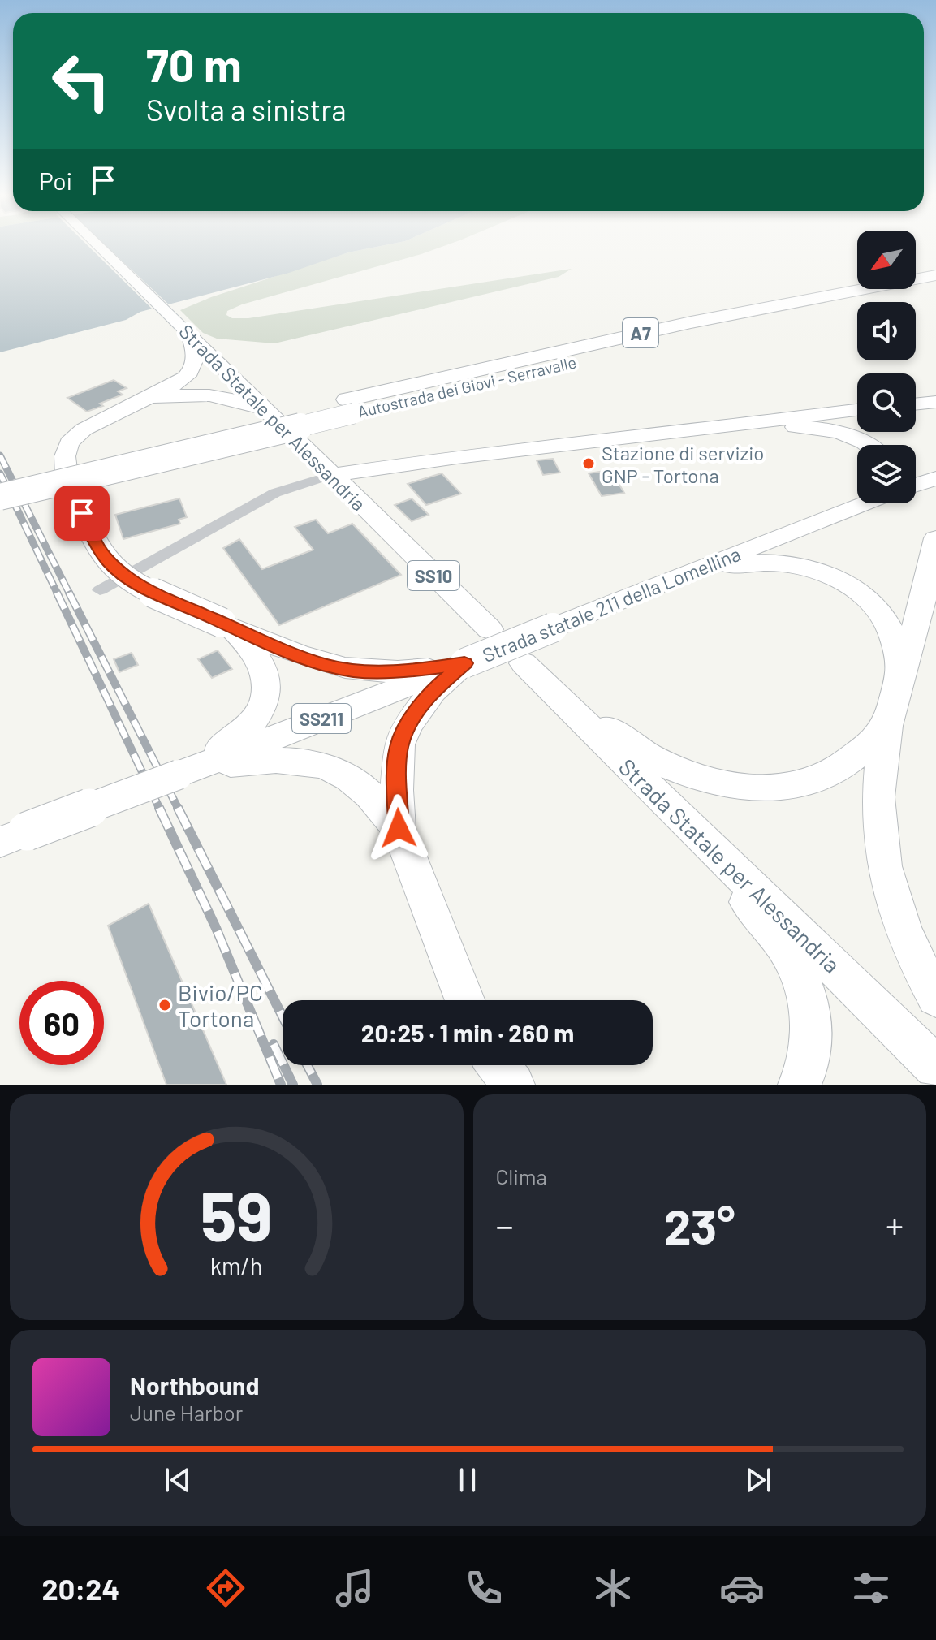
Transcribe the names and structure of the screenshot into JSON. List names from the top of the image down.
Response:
{
  "streets": {
    "highway": ["A7", "Autostrada dei Giovi - Serravalle"],
    "main road": [
      "Strada Statale per Alessandria",
      "SS10",
      "Strada statale 211 della Lomellina",
      "SS211"
    ]
  },
  "places": ["Stazione di servizio GNP - Tortona", "Bivio/PC Tortona"],
  "north": "bottom left",
  "page": {
    "turn": ["70 m", "Svolta a sinistra"],
    "then": "Poi",
    "limit": "60",
    "trip": "20:25 · 1 min · 260 m",
    "tile": "Clima",
    "heat": ["−", "23°", "+"],
    "song": ["Northbound", "June Harbor"],
    "tabs": "20:24",
    "gauge": ["59", "km/h"]
  }
}
